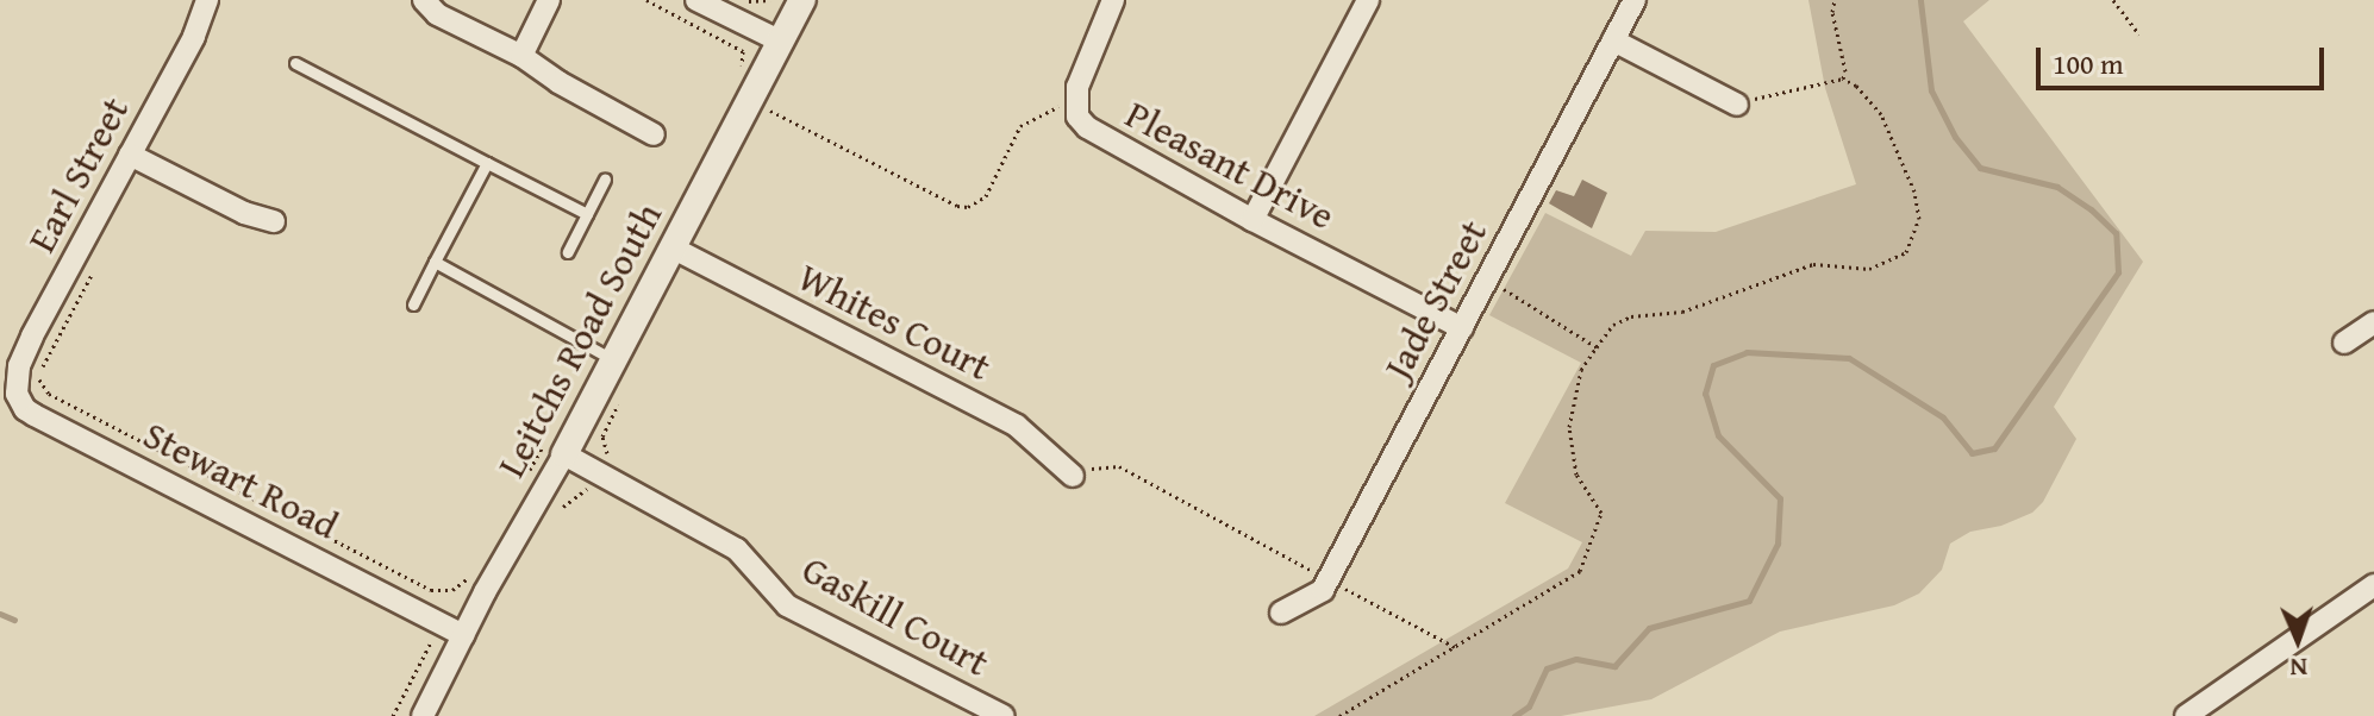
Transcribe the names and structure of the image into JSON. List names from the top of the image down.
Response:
{
  "streets": {
    "street": [
      "Pleasant Drive",
      "Earl Street",
      "Jade Street",
      "Whites Court",
      "Leitchs Road South",
      "Stewart Road",
      "Gaskill Court"
    ]
  },
  "crossings": [
    ["Pleasant Drive", "Jade Street"],
    ["Earl Street", "Stewart Road"],
    ["Whites Court", "Leitchs Road South"],
    ["Leitchs Road South", "Stewart Road"],
    ["Leitchs Road South", "Gaskill Court"]
  ],
  "scale_bar": "100 m",
  "north": "bottom"
}
